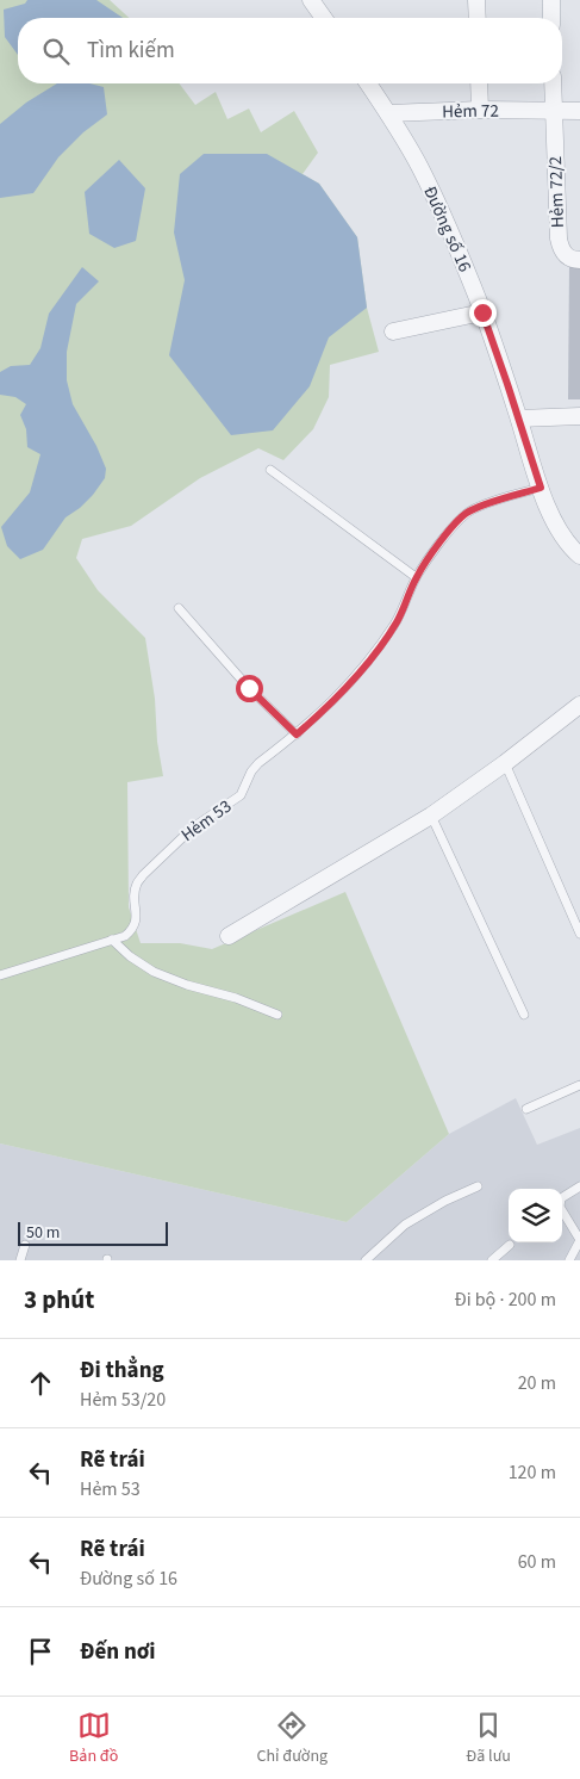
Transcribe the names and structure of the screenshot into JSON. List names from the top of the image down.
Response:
{
  "streets": {
    "street": ["Hẻm 72", "Hẻm 72/2", "Đường số 16"],
    "lane": ["Hẻm 53"]
  },
  "crossings": [
    ["Hẻm 72", "Hẻm 72/2"],
    ["Hẻm 72", "Đường số 16"],
    ["Đường số 16", "Hẻm 53"]
  ],
  "scale_bar": "50 m",
  "page": {
    "search": "Tìm kiếm",
    "scale": "50 m",
    "heading": ["3 phút", "Đi bộ · 200 m"],
    "list": [
      ["Đi thẳng", "Hẻm 53/20", "20 m"],
      ["Rẽ trái", "Hẻm 53", "120 m"],
      ["Rẽ trái", "Đường số 16", "60 m"],
      "Đến nơi"
    ],
    "nav": ["Bản đồ", "Chỉ đường", "Đã lưu"]
  }
}
